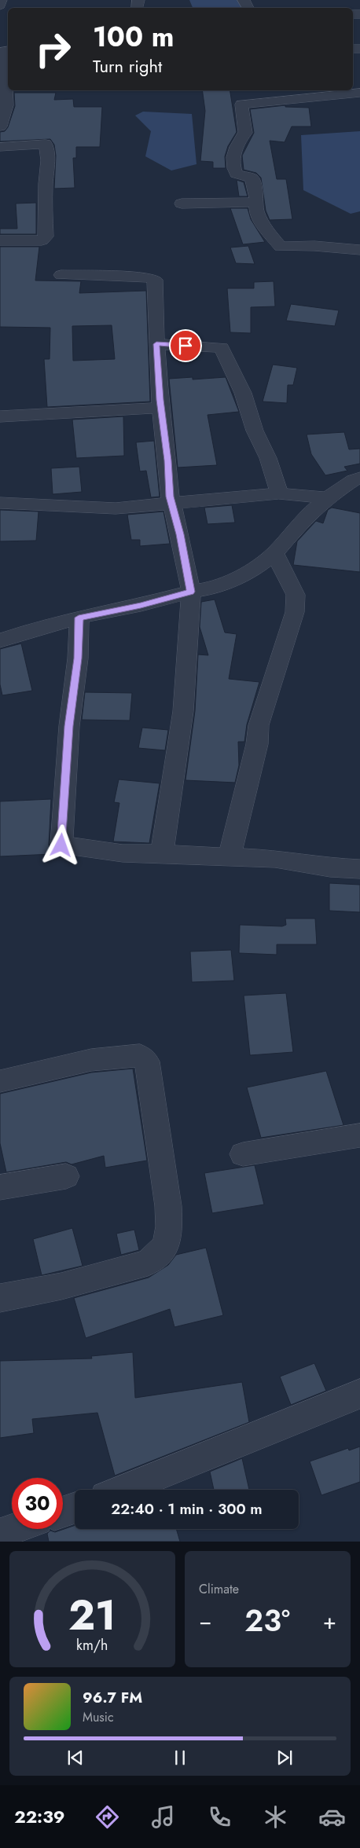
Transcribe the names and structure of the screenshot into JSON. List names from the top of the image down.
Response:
{
  "page": {
    "turn": ["100 m", "Turn right"],
    "limit": "30",
    "trip": "22:40 · 1 min · 300 m",
    "tile": "Climate",
    "heat": ["−", "23°", "+"],
    "song": ["96.7 FM", "Music"],
    "tabs": "22:39",
    "gauge": ["21", "km/h"]
  }
}
